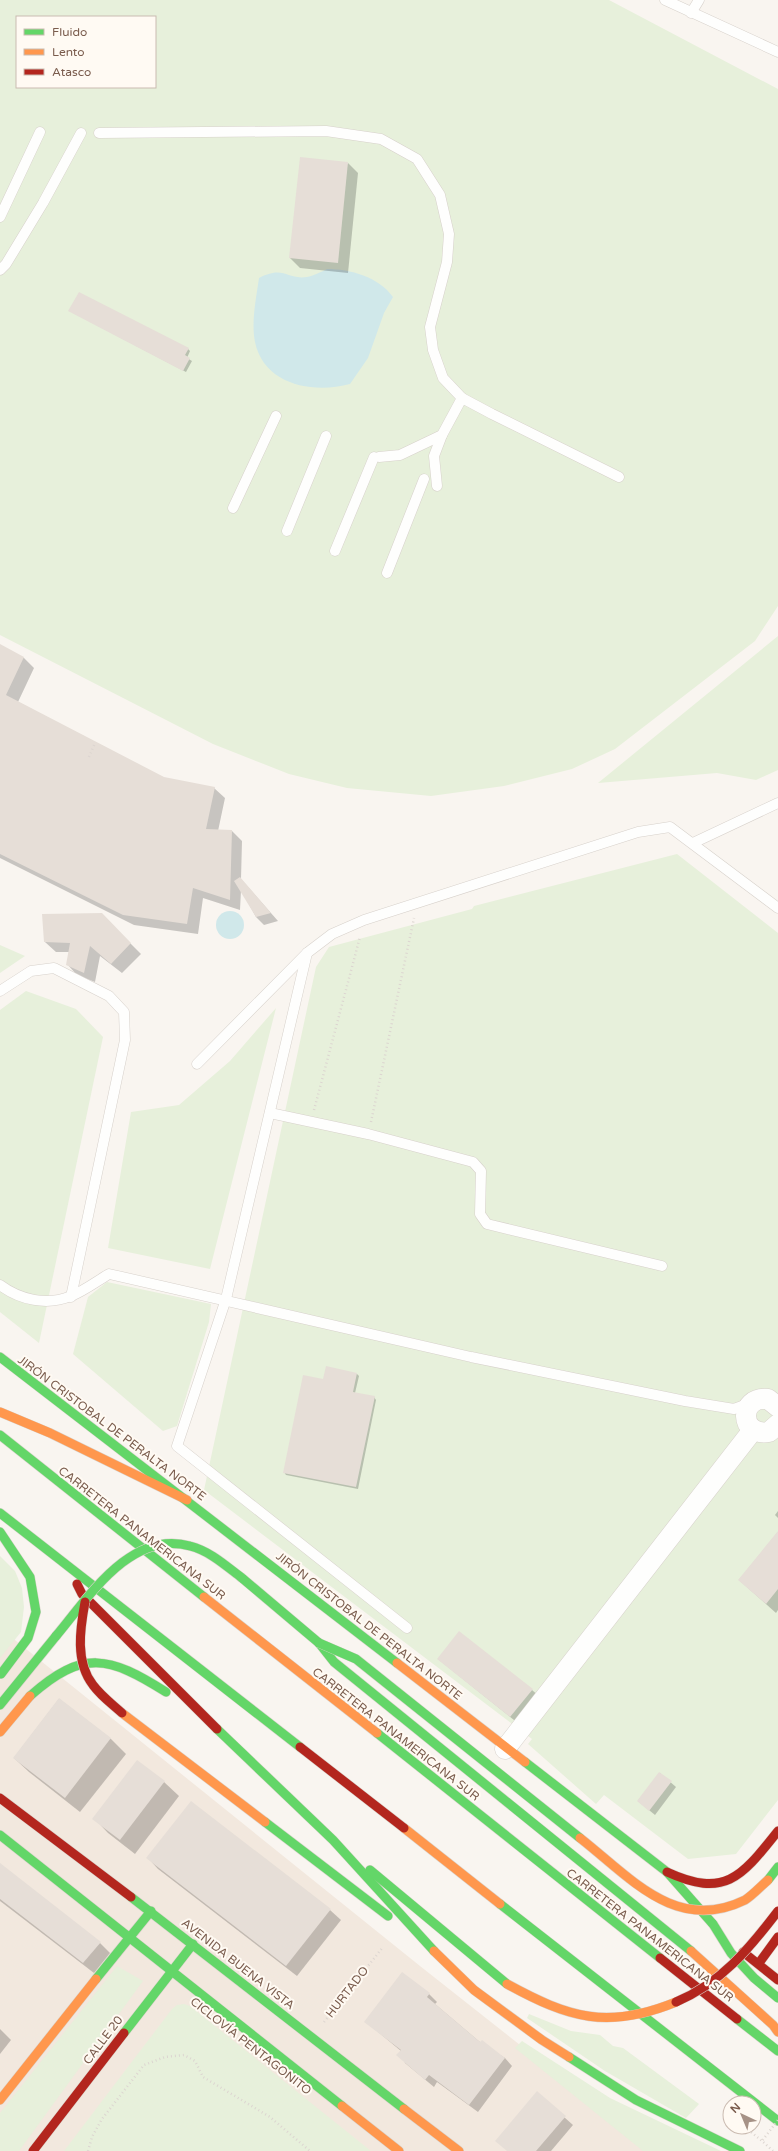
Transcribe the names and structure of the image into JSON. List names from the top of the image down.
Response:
{
  "streets": {
    "main road": [
      "JIRÓN CRISTOBAL DE PERALTA NORTE",
      "CARRETERA PANAMERICANA SUR",
      "AVENIDA BUENA VISTA",
      "CALLE 20"
    ],
    "path": ["HURTADO"]
  },
  "crossings": [
    ["AVENIDA BUENA VISTA", "HURTADO"],
    ["AVENIDA BUENA VISTA", "CALLE 20"]
  ],
  "legend": ["Fluido", "Lento", "Atasco"],
  "north": "top left"
}
